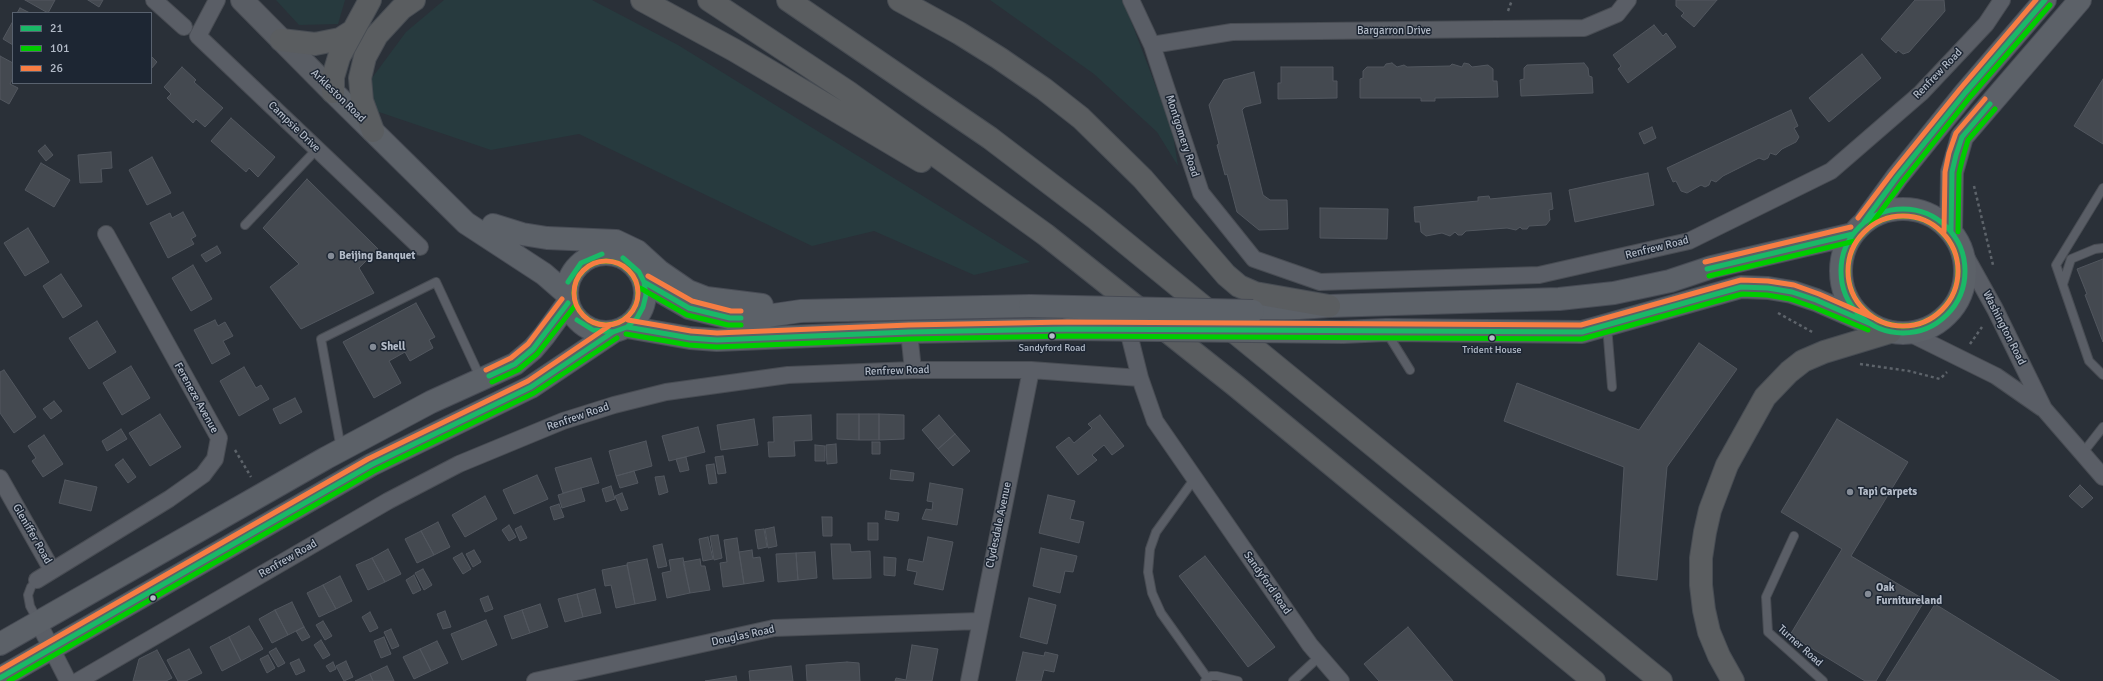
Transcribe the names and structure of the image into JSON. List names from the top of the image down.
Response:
{
  "streets": {
    "main road": ["Arkleston Road"],
    "street": [
      "Bargarron Drive",
      "Renfrew Road",
      "Campsie Drive",
      "Montgomery Road",
      "Washington Road",
      "Fereneze Avenue",
      "Clydesdale Avenue",
      "Gleniffer Road",
      "Sandyford Road",
      "Douglas Road"
    ],
    "lane": ["Turner Road"]
  },
  "crossings": [
    ["Bargarron Drive", "Montgomery Road"],
    ["Renfrew Road", "Montgomery Road"],
    ["Renfrew Road", "Clydesdale Avenue"],
    ["Renfrew Road", "Sandyford Road"],
    ["Fereneze Avenue", "Gleniffer Road"],
    ["Clydesdale Avenue", "Douglas Road"]
  ],
  "places": [
    "Beijing Banquet",
    "Sandyford Road",
    "Trident House",
    "Shell",
    "Tapi Carpets",
    "Oak Furnitureland"
  ],
  "lines": ["transit line 21", "transit line 26", "transit line 101"],
  "legend": ["21", "101", "26"]
}
